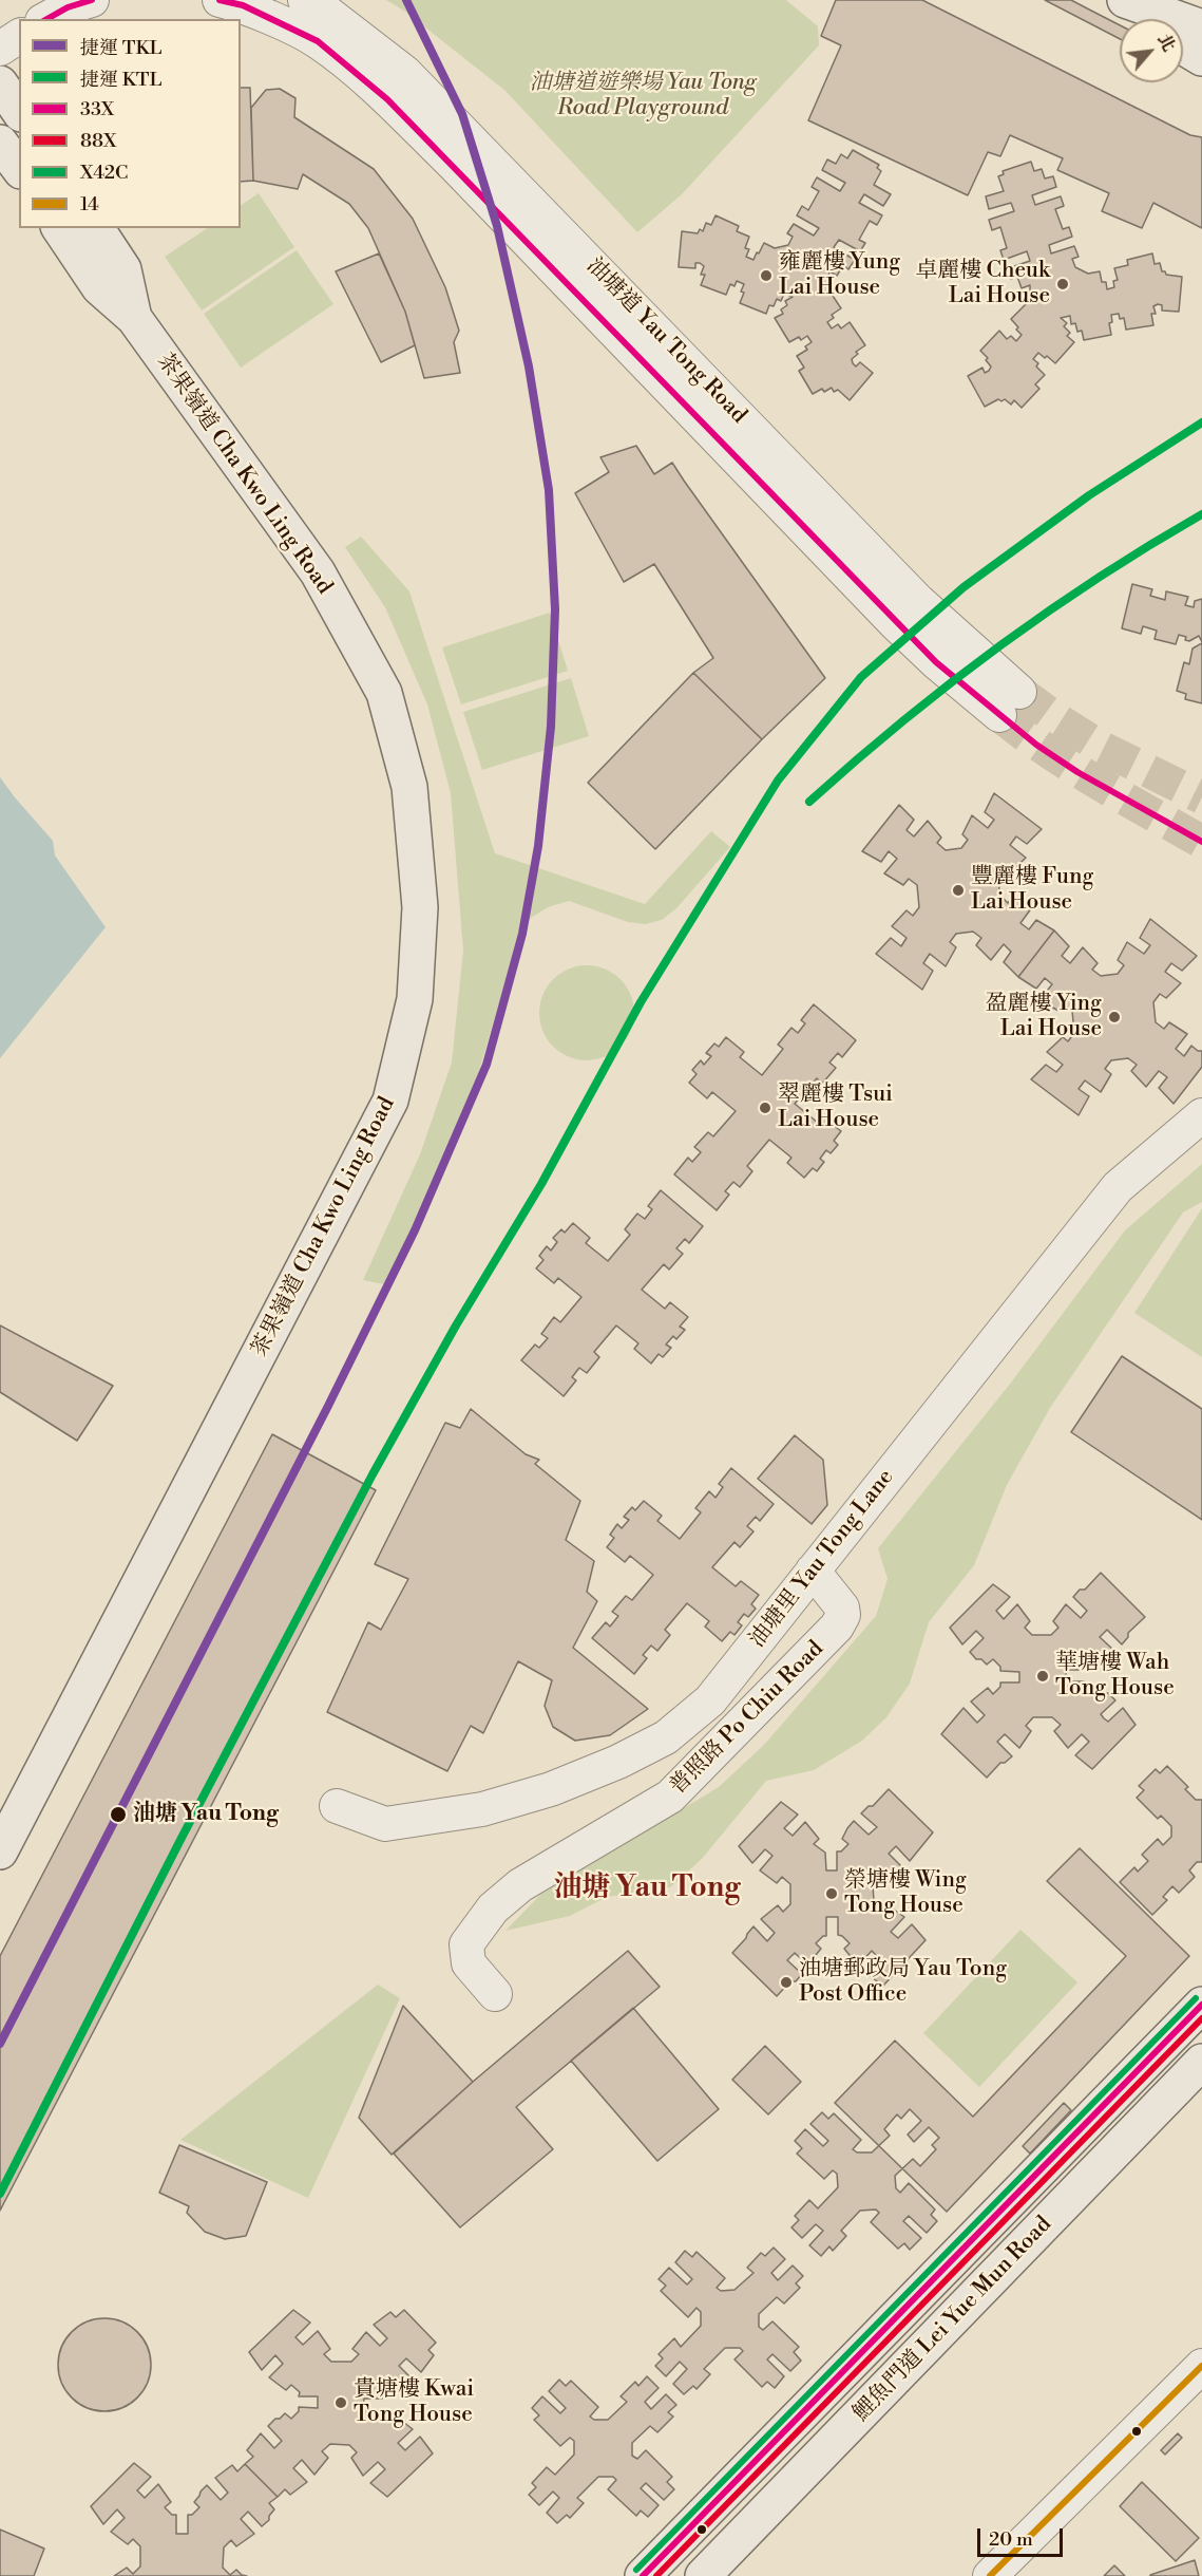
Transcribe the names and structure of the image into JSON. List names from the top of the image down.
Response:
{
  "streets": {
    "main road": ["茶果嶺道 Cha Kwo Ling Road", "鯉魚門道 Lei Yue Mun Road"],
    "street": ["油塘道 Yau Tong Road", "油塘里 Yau Tong Lane", "普照路 Po Chiu Road"]
  },
  "crossings": [
    ["油塘里 Yau Tong Lane", "普照路 Po Chiu Road"]
  ],
  "districts": ["油塘 Yau Tong"],
  "parks": ["油塘道遊樂場 Yau Tong Road Playground"],
  "places": [
    "雍麗樓 Yung Lai House",
    "卓麗樓 Cheuk Lai House",
    "豐麗樓 Fung Lai House",
    "盈麗樓 Ying Lai House",
    "翠麗樓 Tsui Lai House",
    "華塘樓 Wah Tong House",
    "油塘 Yau Tong",
    "榮塘樓 Wing Tong House",
    "油塘郵政局 Yau Tong Post Office",
    "貴塘樓 Kwai Tong House"
  ],
  "lines": [
    "metro line TKL",
    "transit line 33X",
    "metro line KTL",
    "transit line X42C",
    "transit line 88X",
    "transit line 14"
  ],
  "legend": [
    "捷運 TKL",
    "捷運 KTL",
    "33X",
    "88X",
    "X42C",
    "14"
  ],
  "scale_bar": "20 m",
  "north": "top right"
}
